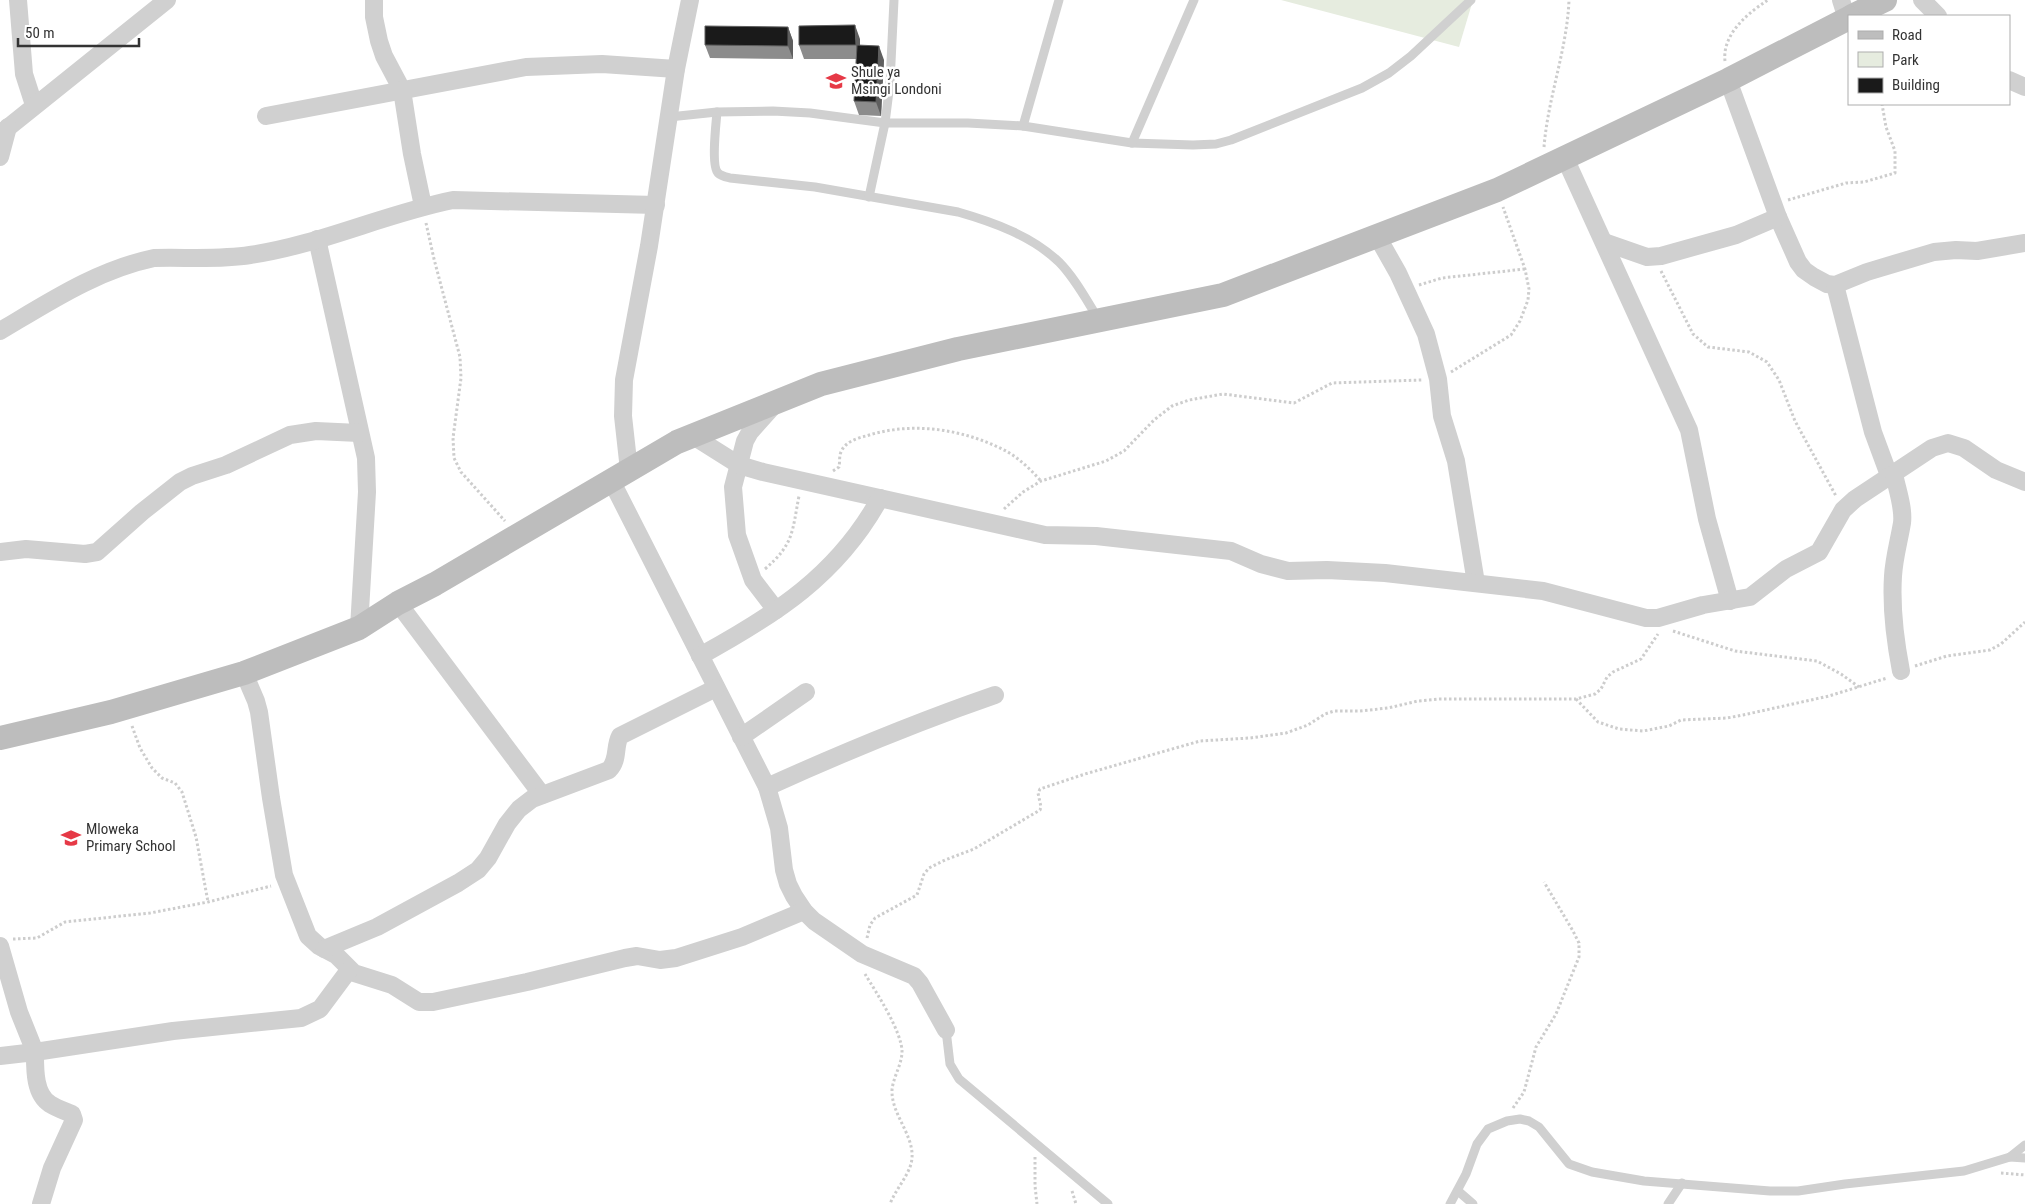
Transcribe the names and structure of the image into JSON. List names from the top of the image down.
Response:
{
  "places": {
    "school or university": ["Shule ya Msingi Londoni", "Mloweka Primary School"]
  },
  "legend": ["Road", "Park", "Building"],
  "scale_bar": "50 m"
}
